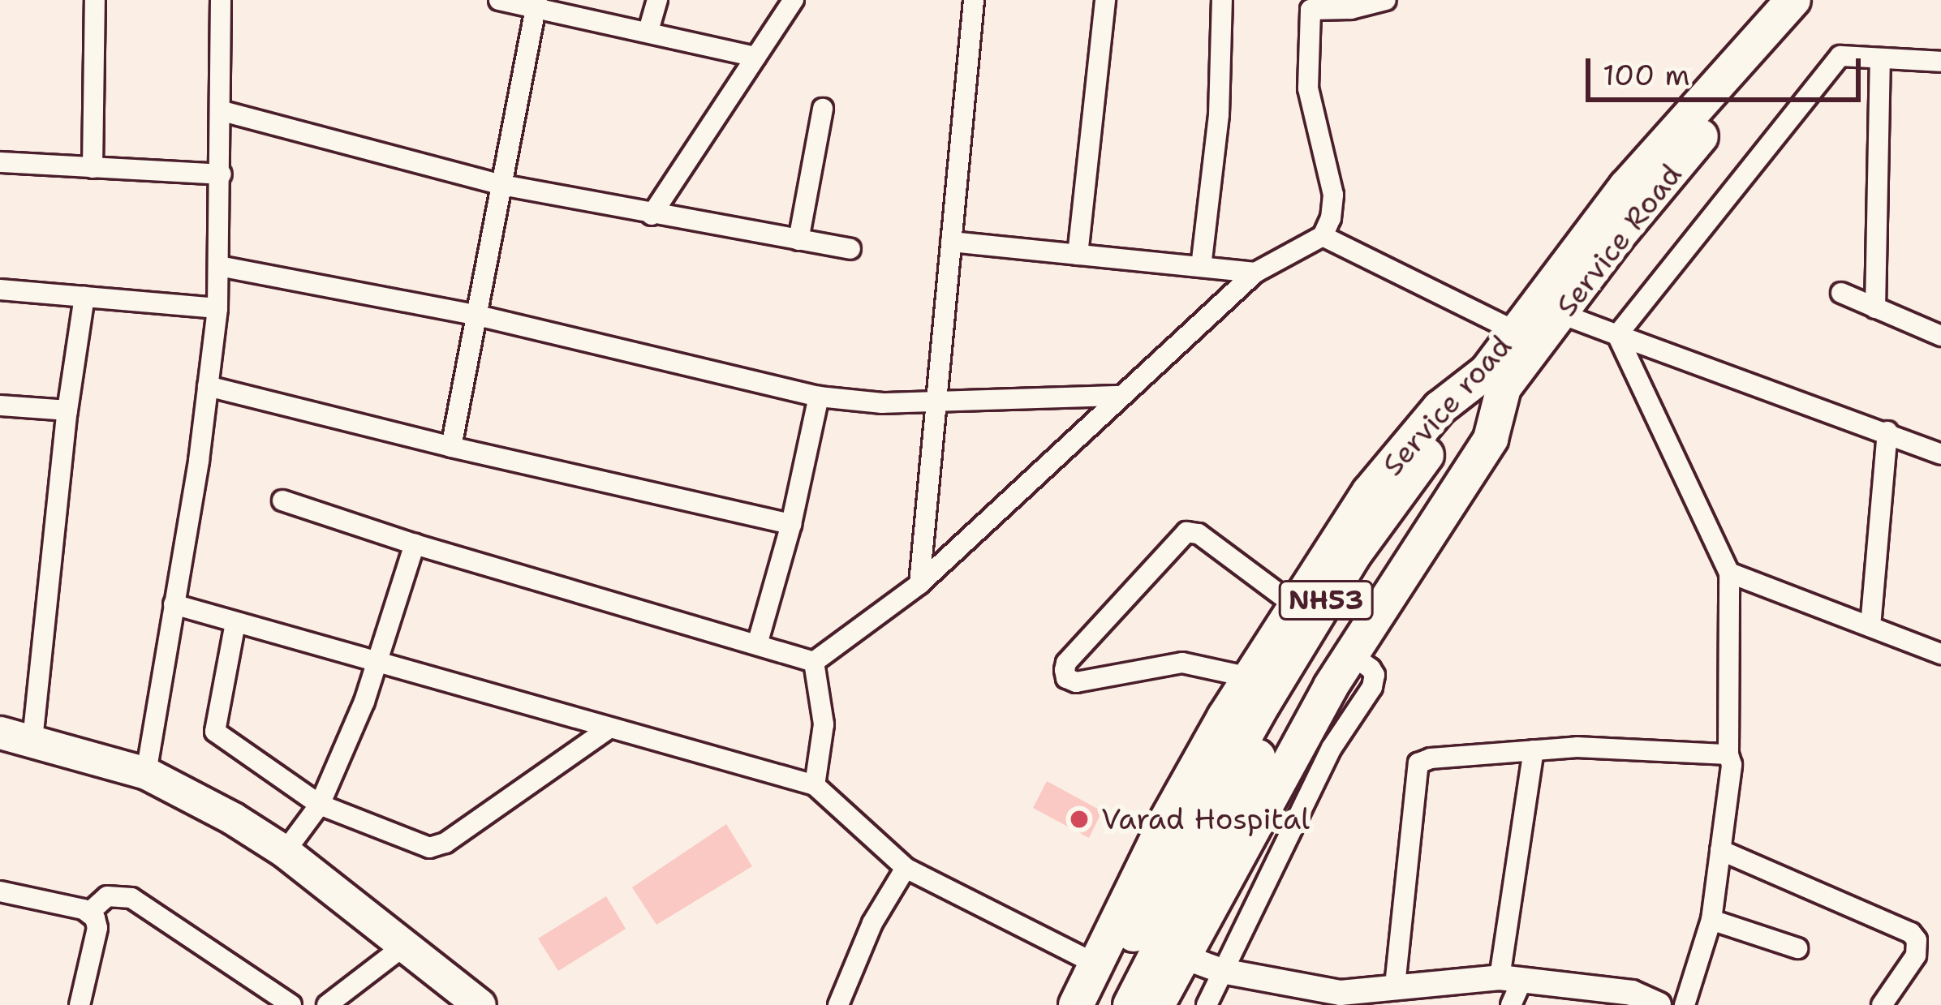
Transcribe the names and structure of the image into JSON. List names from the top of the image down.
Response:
{
  "streets": {
    "highway": ["Service Road", "Service road", "NH53"]
  },
  "crossings": [
    ["Service Road", "Service road"],
    ["Service Road", "NH53"],
    ["Service road", "NH53"]
  ],
  "places": ["Varad Hospital"],
  "scale_bar": "100 m"
}
